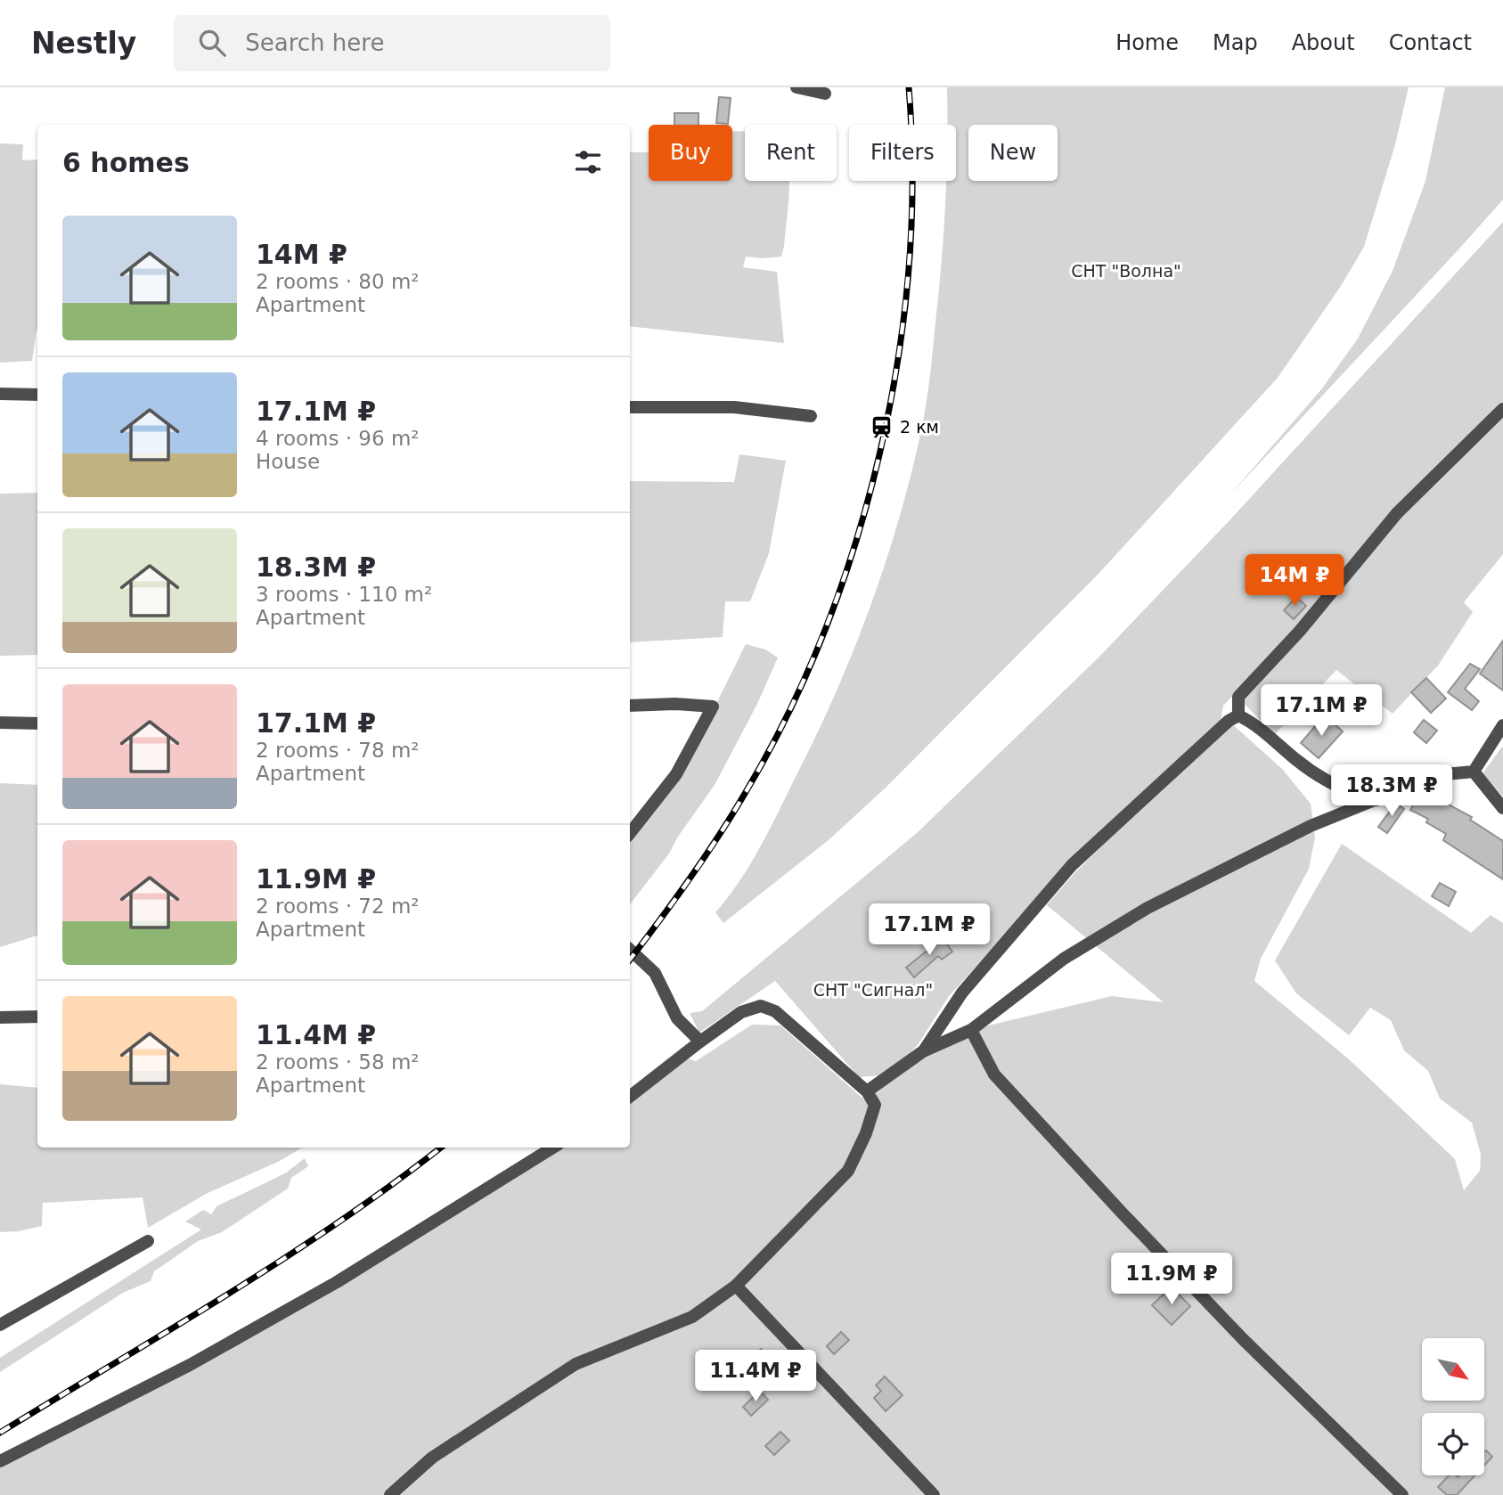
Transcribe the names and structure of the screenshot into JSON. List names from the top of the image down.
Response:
{
  "parks": ["СНТ \"Волна\"", "СНТ \"Сигнал\""],
  "places": {
    "station": ["2 км"]
  },
  "north": "bottom right",
  "page": {
    "header": "Nestly",
    "search": "Search here",
    "nav": [
      "Home",
      "Map",
      "About",
      "Contact"
    ],
    "chip": [
      "Buy",
      "Rent",
      "Filters",
      "New"
    ],
    "heading": "6 homes",
    "list": [
      {
        "name": "14M ₽",
        "note": "2 rooms · 80 m² · Apartment"
      },
      {
        "name": "17.1M ₽",
        "note": "4 rooms · 96 m² · House"
      },
      {
        "name": "18.3M ₽",
        "note": "3 rooms · 110 m² · Apartment"
      },
      {
        "name": "17.1M ₽",
        "note": "2 rooms · 78 m² · Apartment"
      },
      {
        "name": "11.9M ₽",
        "note": "2 rooms · 72 m² · Apartment"
      },
      {
        "name": "11.4M ₽",
        "note": "2 rooms · 58 m² · Apartment"
      }
    ],
    "price": [
      "14M ₽",
      "17.1M ₽",
      "18.3M ₽",
      "17.1M ₽",
      "11.9M ₽",
      "11.4M ₽"
    ]
  }
}
